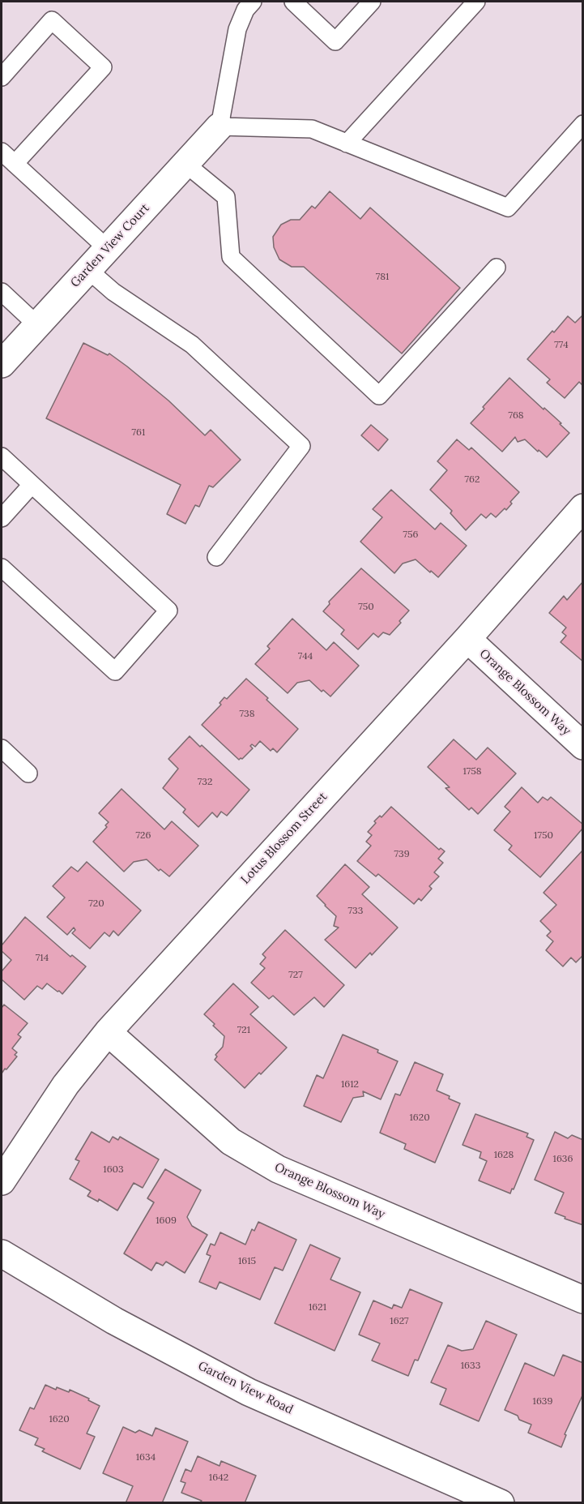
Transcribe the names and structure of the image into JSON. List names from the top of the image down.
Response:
{
  "streets": {
    "street": [
      "Garden View Court",
      "Orange Blossom Way",
      "Lotus Blossom Street",
      "Garden View Road"
    ]
  },
  "crossings": [
    ["Orange Blossom Way", "Lotus Blossom Street"]
  ],
  "house_numbers": [
    "781",
    "774",
    "768",
    "761",
    "762",
    "756",
    "750",
    "744",
    "738",
    "1758",
    "732",
    "726",
    "1750",
    "739",
    "720",
    "733",
    "714",
    "727",
    "721",
    "1612",
    "1620",
    "1628",
    "1636",
    "1603",
    "1609",
    "1615",
    "1621",
    "1627",
    "1633",
    "1639",
    "1620",
    "1634",
    "1642"
  ]
}
